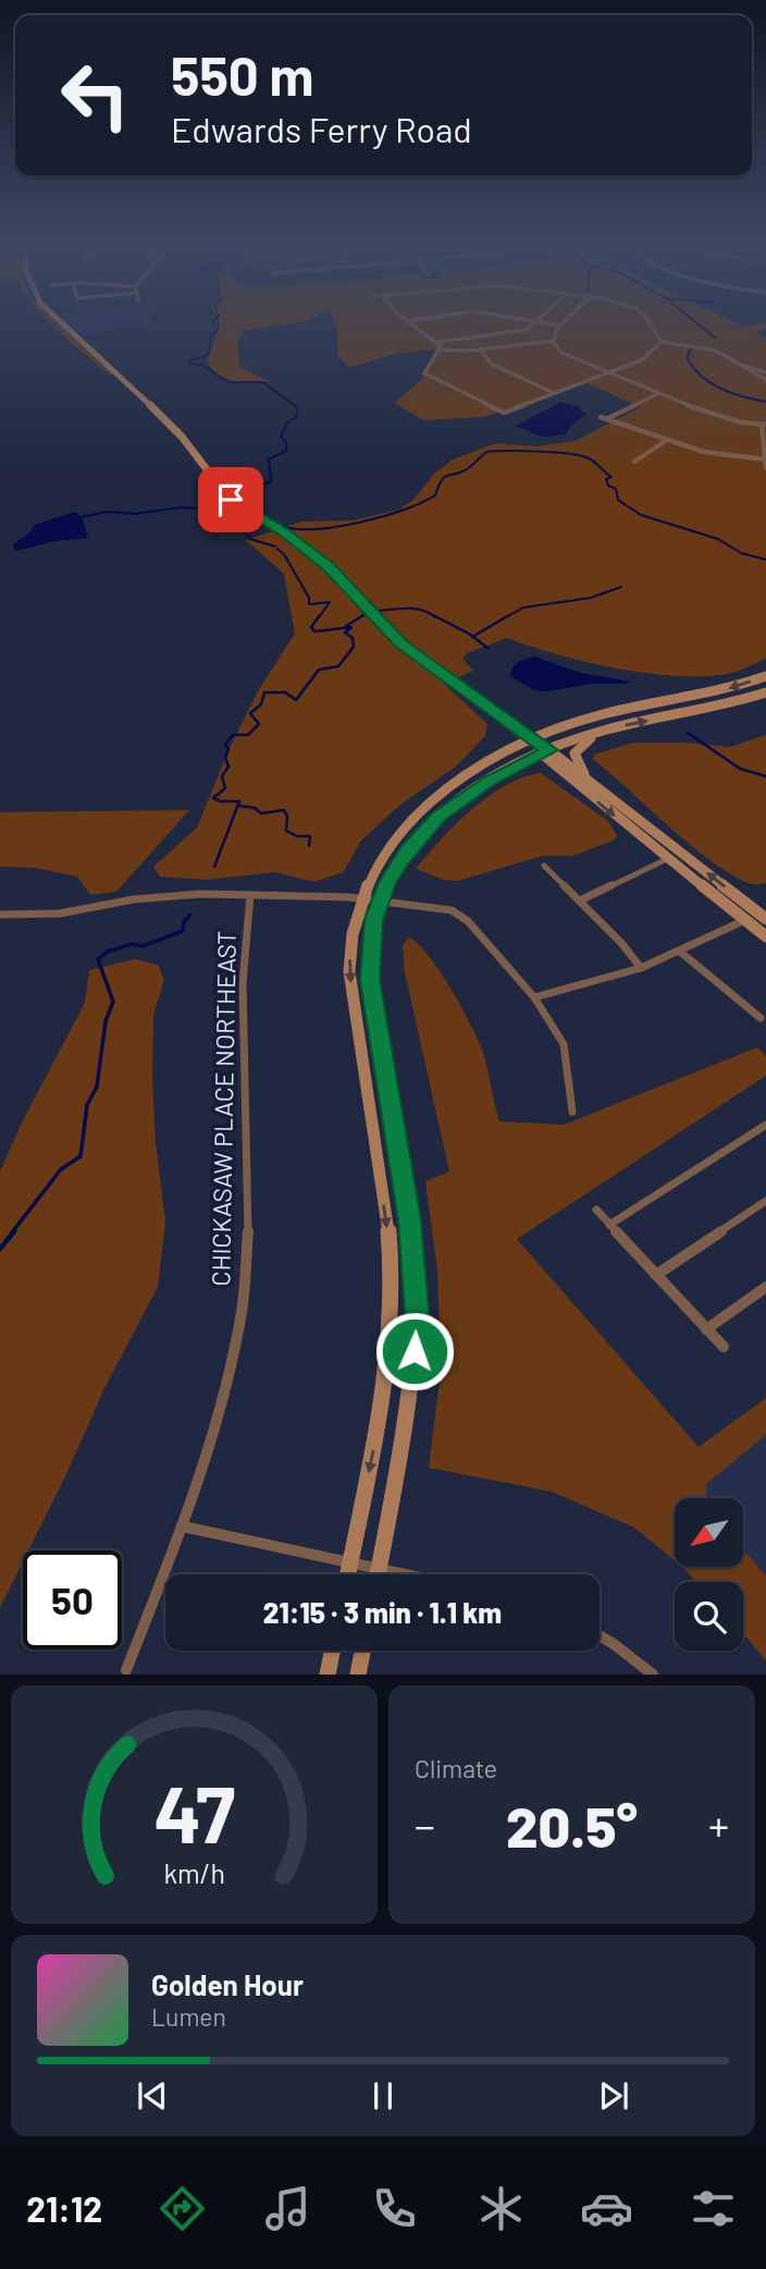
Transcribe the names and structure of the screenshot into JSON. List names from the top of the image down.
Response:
{
  "streets": {
    "street": ["CHICKASAW PLACE NORTHEAST"]
  },
  "north": "bottom left",
  "page": {
    "turn": ["550 m", "Edwards Ferry Road"],
    "limit": "50",
    "trip": "21:15 · 3 min · 1.1 km",
    "tile": "Climate",
    "heat": ["−", "20.5°", "+"],
    "song": ["Golden Hour", "Lumen"],
    "tabs": "21:12",
    "gauge": ["47", "km/h"]
  }
}
